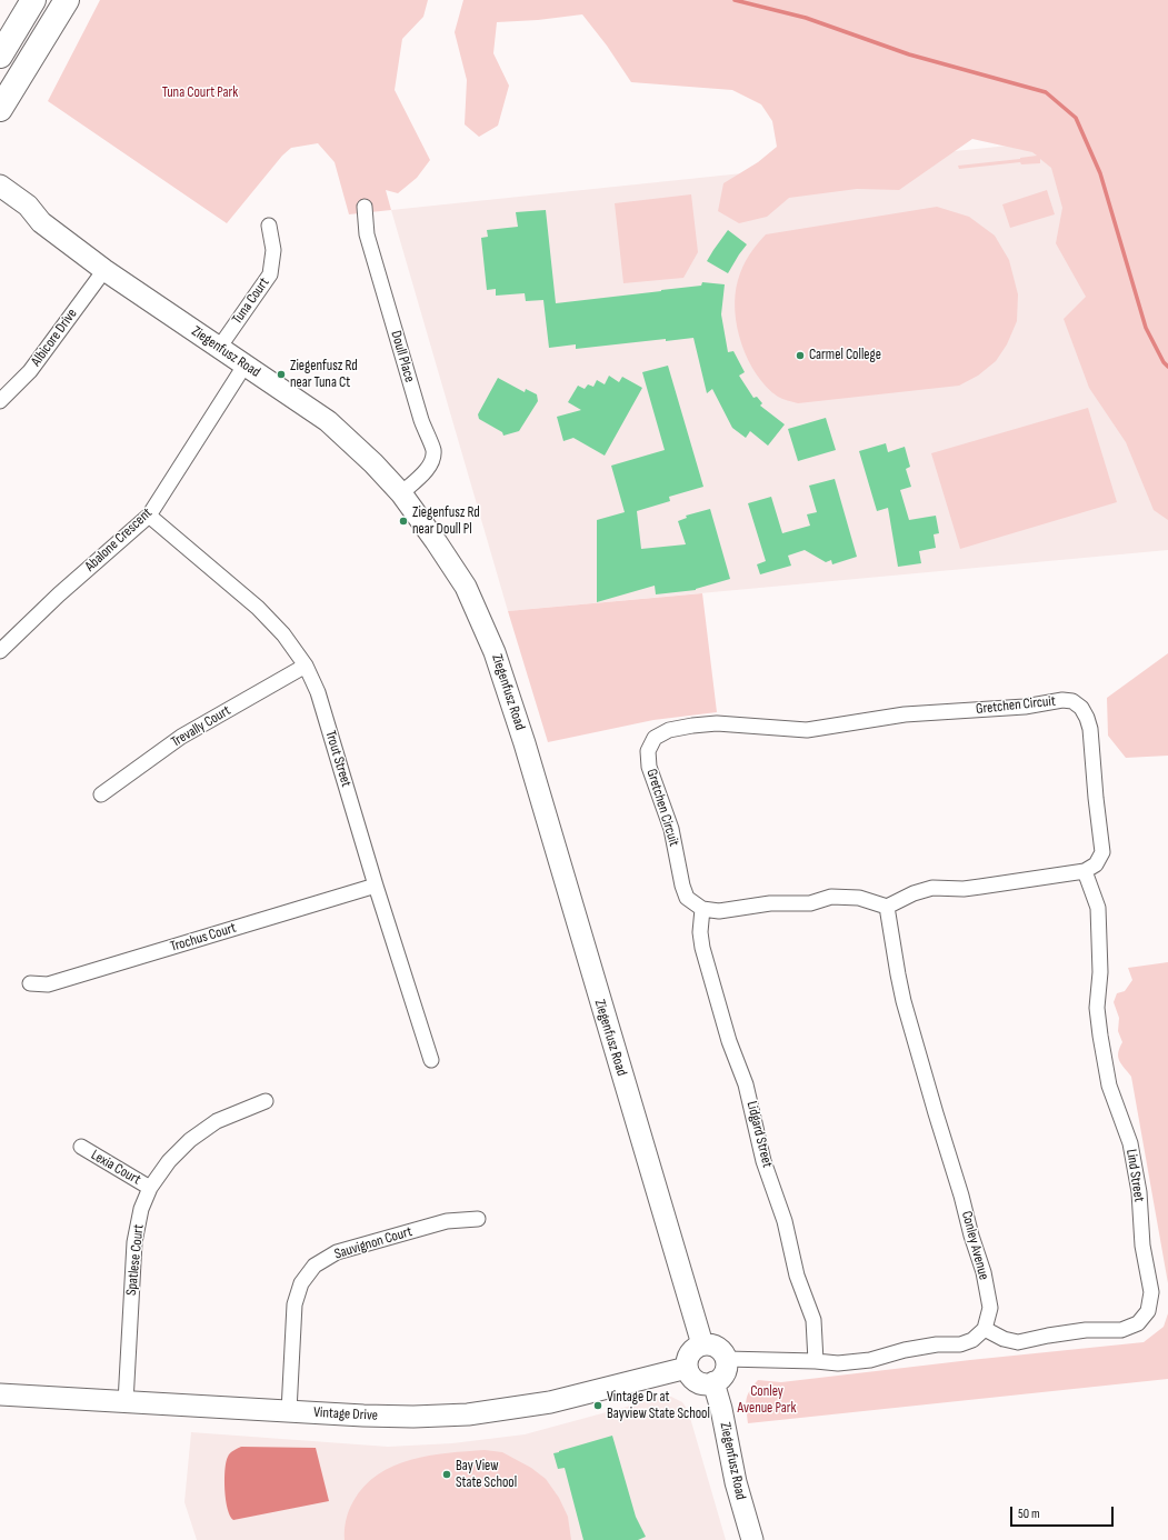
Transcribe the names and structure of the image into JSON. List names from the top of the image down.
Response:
{
  "streets": {
    "street": [
      "Tuna Court",
      "Albicore Drive",
      "Ziegenfusz Road",
      "Doull Place",
      "Abalone Crescent",
      "Gretchen Circuit",
      "Trevally Court",
      "Trout Street",
      "Trochus Court",
      "Lidgard Street",
      "Lexia Court",
      "Lind Street",
      "Sauvignon Court",
      "Conley Avenue",
      "Spatlese Court",
      "Vintage Drive"
    ]
  },
  "crossings": [
    ["Tuna Court", "Ziegenfusz Road"],
    ["Albicore Drive", "Ziegenfusz Road"],
    ["Ziegenfusz Road", "Doull Place"],
    ["Ziegenfusz Road", "Abalone Crescent"],
    ["Ziegenfusz Road", "Vintage Drive"],
    ["Abalone Crescent", "Trout Street"],
    ["Gretchen Circuit", "Lidgard Street"],
    ["Gretchen Circuit", "Lind Street"],
    ["Trevally Court", "Trout Street"],
    ["Trout Street", "Trochus Court"],
    ["Lexia Court", "Spatlese Court"],
    ["Lind Street", "Conley Avenue"],
    ["Sauvignon Court", "Vintage Drive"],
    ["Spatlese Court", "Vintage Drive"]
  ],
  "parks": ["Tuna Court Park", "Conley Avenue Park"],
  "places": [
    "Carmel College",
    "Ziegenfusz Rd near Tuna Ct",
    "Ziegenfusz Rd near Doull Pl",
    "Vintage Dr at Bayview State School",
    "Bay View State School"
  ],
  "scale_bar": "50 m"
}
